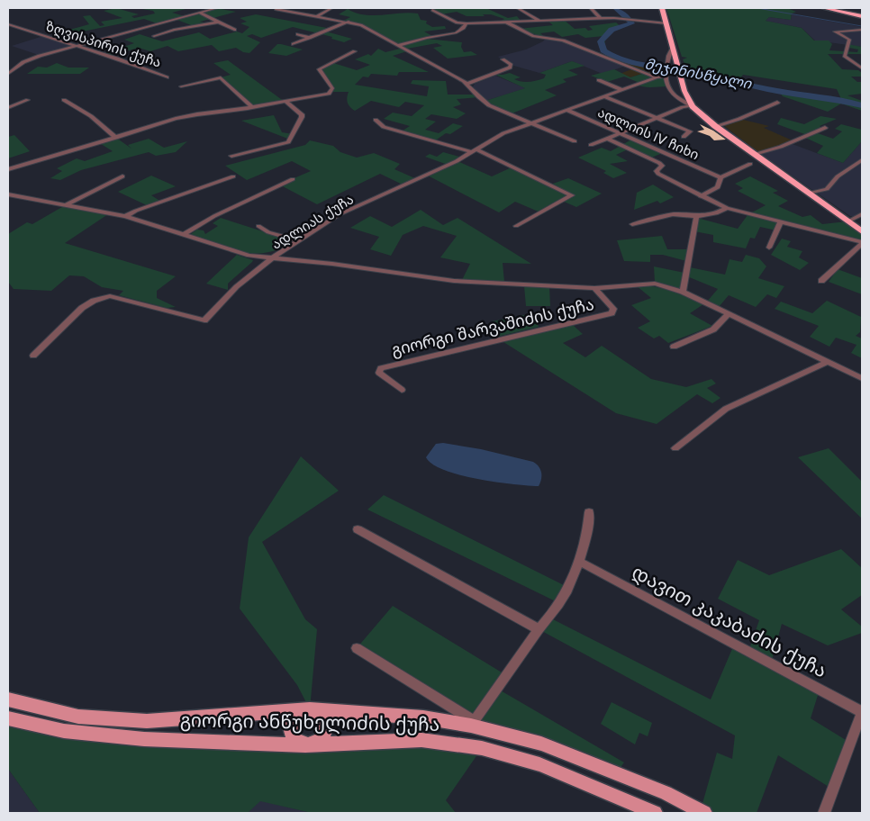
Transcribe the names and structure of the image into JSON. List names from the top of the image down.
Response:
{
  "streets": {
    "main road": ["გიორგი ანწუხელიძის ქუჩა"],
    "street": [
      "ზღვისპირის ქუჩა",
      "ადლიის IV ჩიხი",
      "ადლიას ქუჩა",
      "გიორგი შარვაშიძის ქუჩა",
      "დავით კაკაბაძის ქუჩა"
    ]
  },
  "crossings": [
    ["ადლიის IV ჩიხი", "ადლიას ქუჩა"],
    ["ადლიას ქუჩა", "გიორგი შარვაშიძის ქუჩა"]
  ],
  "water": ["მეჯინისწყალი"]
}
